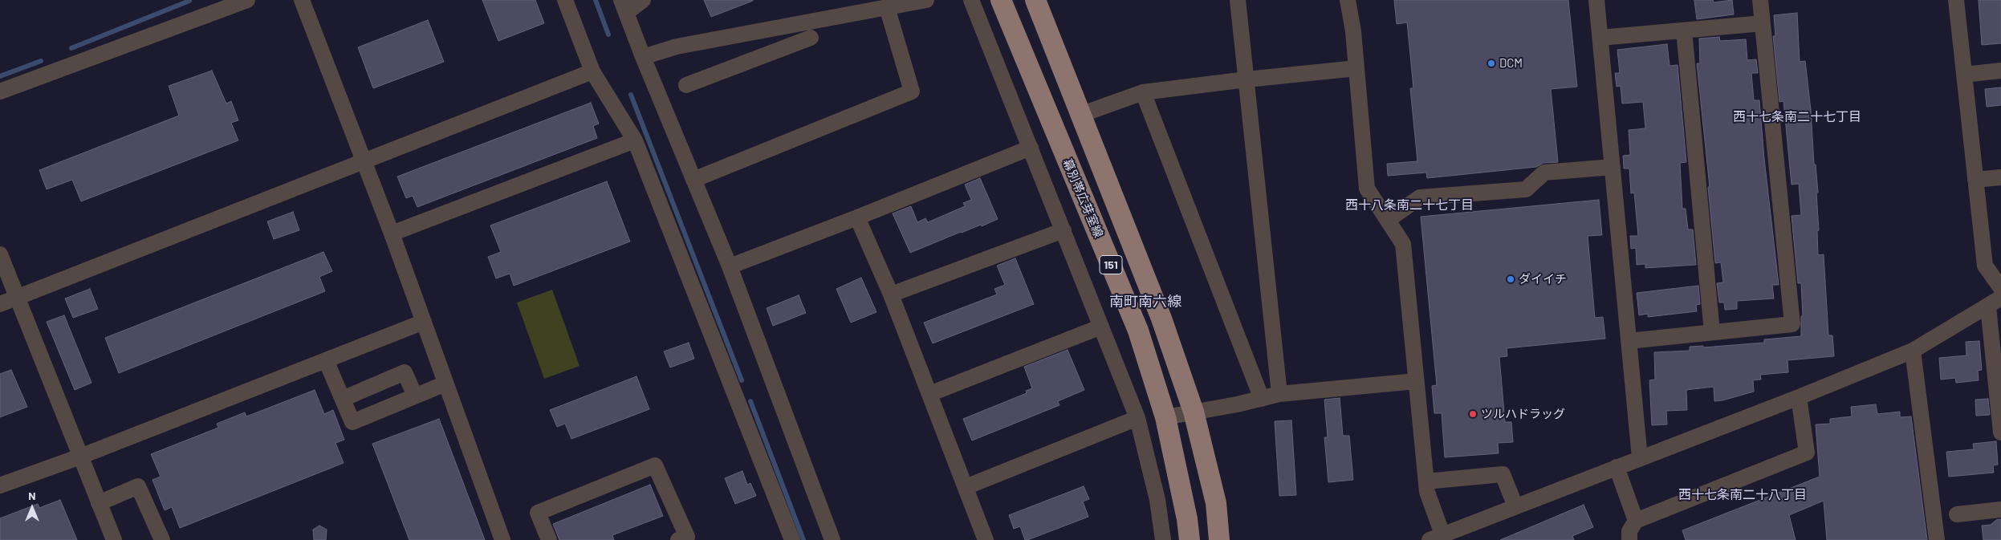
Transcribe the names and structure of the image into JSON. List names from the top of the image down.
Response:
{
  "streets": {
    "main road": ["幕別帯広芽室線", "151"]
  },
  "districts": [
    "西十七条南二十七丁目",
    "西十八条南二十七丁目",
    "南町南六線",
    "西十七条南二十八丁目"
  ],
  "places": ["DCM", "ダイイチ", "ツルハドラッグ"],
  "north": "top"
}
